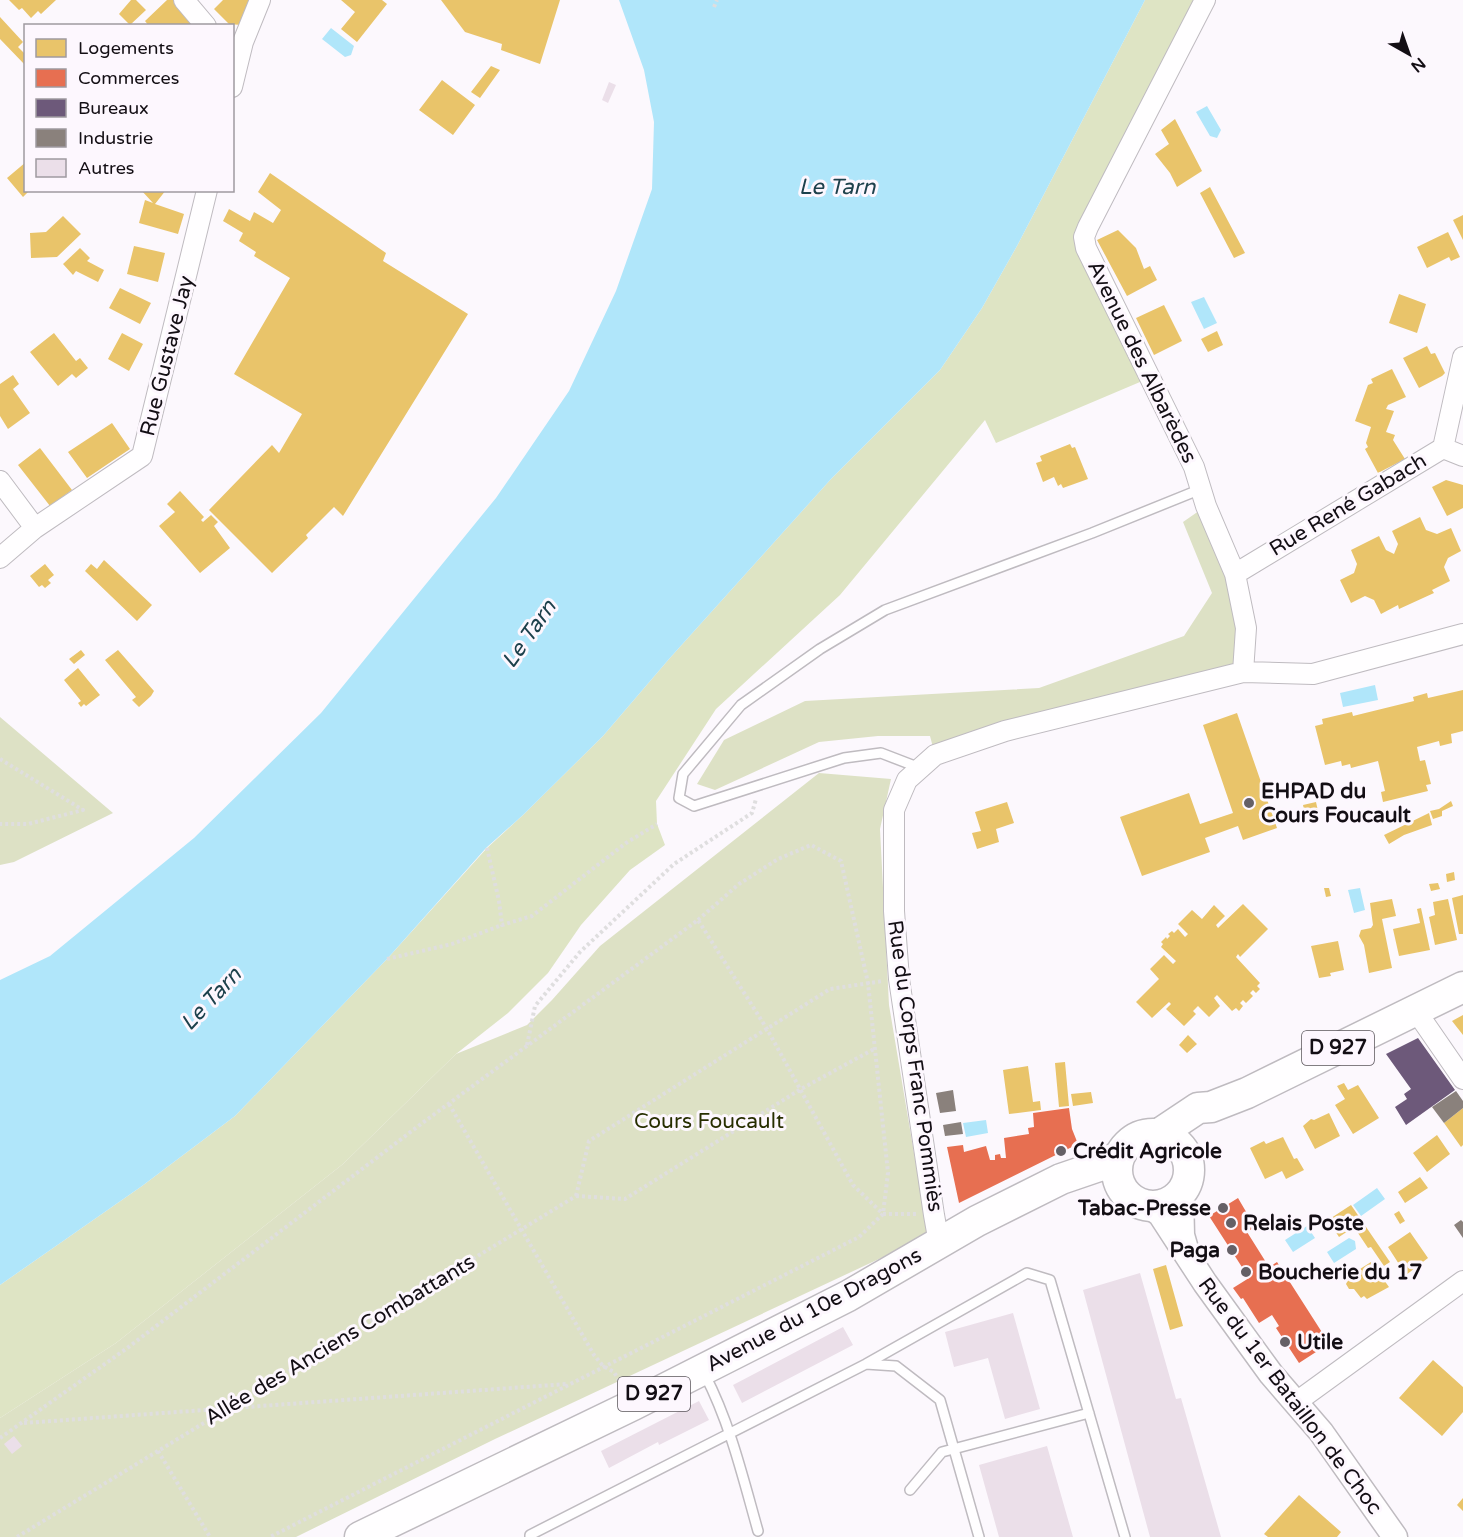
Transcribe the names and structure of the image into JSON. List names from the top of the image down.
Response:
{
  "streets": {
    "main road": ["D 927", "Avenue du 10e Dragons"],
    "street": [
      "Rue Gustave Jay",
      "Avenue des Albarèdes",
      "Rue René Gabach",
      "Rue du Corps Franc Pommiès",
      "Rue du 1er Bataillon de Choc"
    ],
    "path": ["Allée des Anciens Combattants"]
  },
  "crossings": [
    ["Avenue des Albarèdes", "Rue René Gabach"],
    ["Avenue des Albarèdes", "Rue du Corps Franc Pommiès"],
    ["D 927", "Avenue du 10e Dragons"],
    ["D 927", "Rue du 1er Bataillon de Choc"],
    ["Rue du Corps Franc Pommiès", "Avenue du 10e Dragons"],
    ["Avenue du 10e Dragons", "Rue du 1er Bataillon de Choc"]
  ],
  "water": ["Le Tarn"],
  "parks": ["Cours Foucault"],
  "places": [
    "EHPAD du Cours Foucault",
    "Crédit Agricole",
    "Tabac-Presse",
    "Relais Poste",
    "Paga",
    "Boucherie du 17",
    "Utile"
  ],
  "legend": [
    "Logements",
    "Commerces",
    "Bureaux",
    "Industrie",
    "Autres"
  ],
  "north": "bottom right"
}
